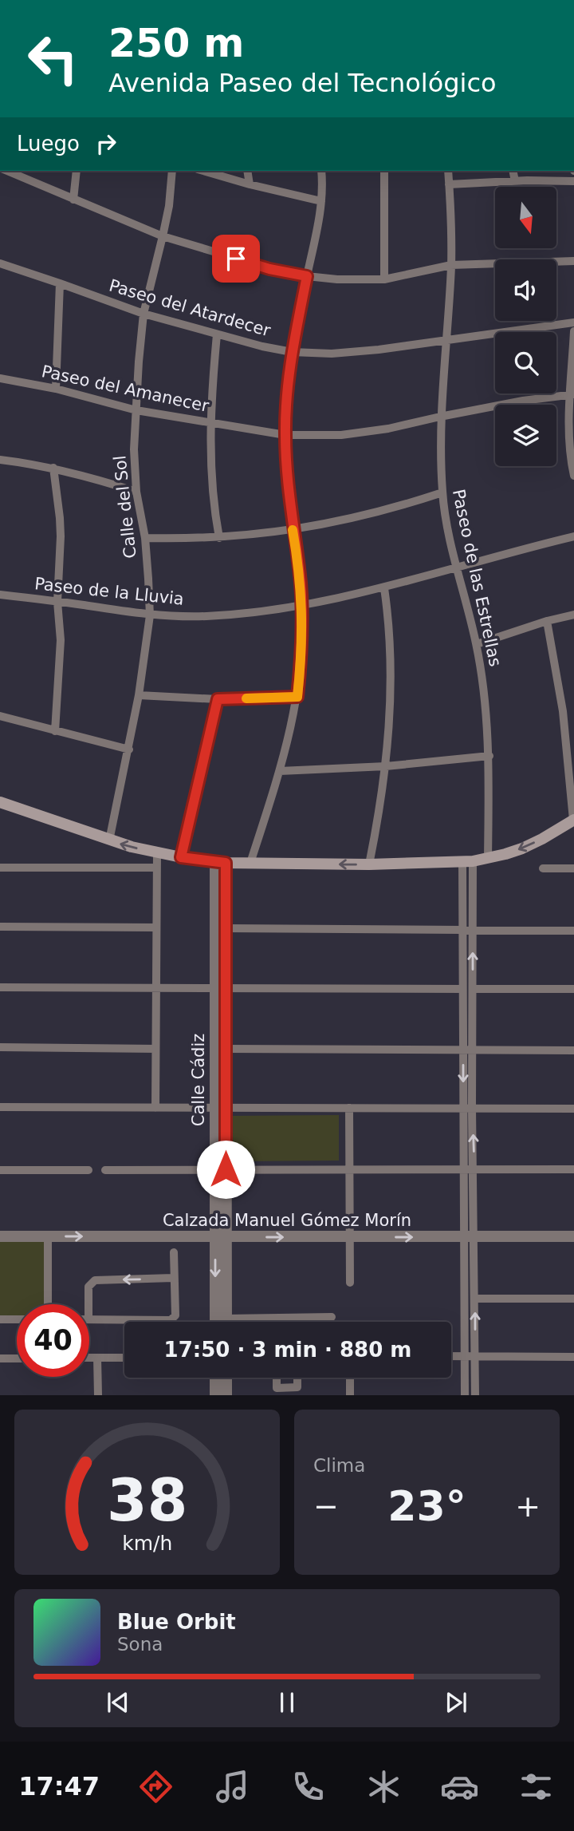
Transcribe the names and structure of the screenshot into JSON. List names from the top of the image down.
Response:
{
  "streets": {
    "street": [
      "Paseo del Atardecer",
      "Paseo del Amanecer",
      "Calle del Sol",
      "Paseo de las Estrellas",
      "Paseo de la Lluvia",
      "Calle Cádiz",
      "Calzada Manuel Gómez Morín"
    ]
  },
  "crossings": [
    ["Paseo del Atardecer", "Calle del Sol"],
    ["Paseo del Atardecer", "Paseo de las Estrellas"],
    ["Paseo del Amanecer", "Calle del Sol"],
    ["Paseo del Amanecer", "Paseo de las Estrellas"],
    ["Calle del Sol", "Paseo de la Lluvia"],
    ["Paseo de las Estrellas", "Paseo de la Lluvia"],
    ["Calle Cádiz", "Calzada Manuel Gómez Morín"]
  ],
  "north": "bottom",
  "page": {
    "turn": ["250 m", "Avenida Paseo del Tecnológico"],
    "then": "Luego",
    "limit": "40",
    "trip": "17:50 · 3 min · 880 m",
    "tile": "Clima",
    "heat": ["−", "23°", "+"],
    "song": ["Blue Orbit", "Sona"],
    "tabs": "17:47",
    "gauge": ["38", "km/h"]
  }
}
